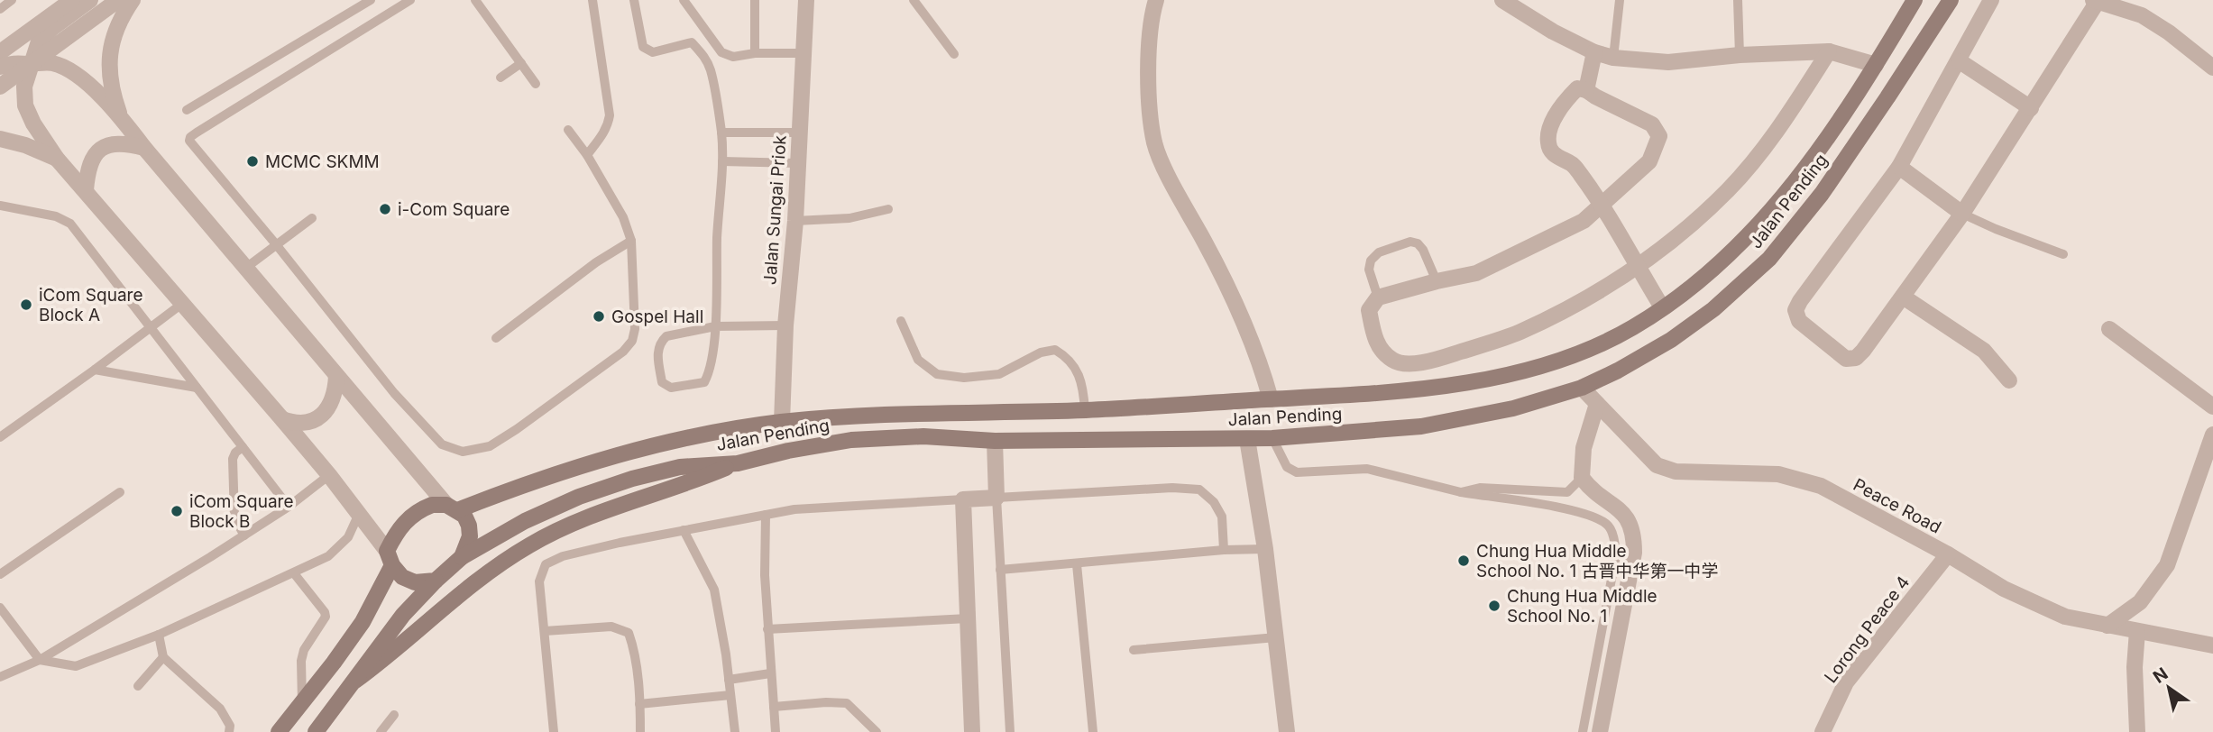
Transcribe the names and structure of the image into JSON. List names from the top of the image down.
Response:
{
  "streets": {
    "main road": ["Jalan Pending"],
    "street": ["Jalan Sungai Priok", "Peace Road", "Lorong Peace 4"]
  },
  "crossings": [
    ["Jalan Pending", "Jalan Sungai Priok"],
    ["Jalan Pending", "Peace Road"],
    ["Peace Road", "Lorong Peace 4"]
  ],
  "places": [
    "MCMC SKMM",
    "i-Com Square",
    "iCom Square Block A",
    "Gospel Hall",
    "iCom Square Block B",
    "Chung Hua Middle School No. 1 古晋中华第一中学",
    "Chung Hua Middle School No. 1"
  ],
  "north": "top left"
}
